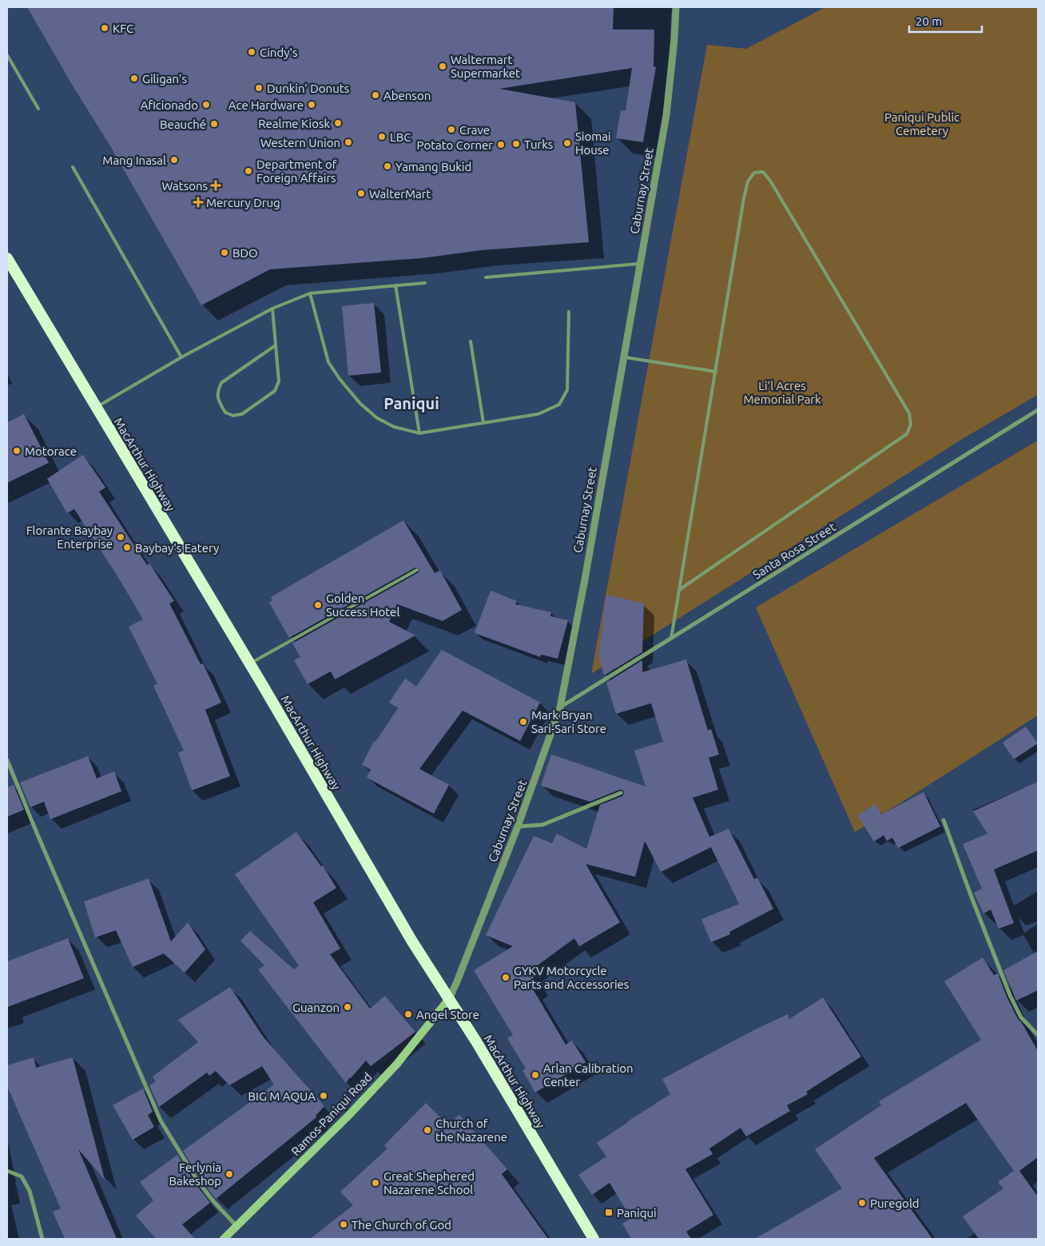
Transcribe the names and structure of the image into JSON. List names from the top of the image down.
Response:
{
  "streets": {
    "highway": ["MacArthur Highway"],
    "main road": ["Ramos-Paniqui Road"],
    "street": ["Caburnay Street", "Santa Rosa Street"]
  },
  "crossings": [
    ["Caburnay Street", "MacArthur Highway"],
    ["Caburnay Street", "Santa Rosa Street"],
    ["Caburnay Street", "Ramos-Paniqui Road"],
    ["MacArthur Highway", "Ramos-Paniqui Road"]
  ],
  "districts": ["Paniqui"],
  "parks": ["Paniqui Public Cemetery", "Li'l Acres Memorial Park"],
  "places": {
    "other": [
      "KFC",
      "Cindy's",
      "Waltermart Supermarket",
      "Giligan's",
      "Dunkin' Donuts",
      "Abenson",
      "Aficionado",
      "Ace Hardware",
      "Realme Kiosk",
      "Beauché",
      "Crave",
      "LBC",
      "Western Union",
      "Siomai House",
      "Turks",
      "Potato Corner",
      "Mang Inasal",
      "Yamang Bukid",
      "Department of Foreign Affairs",
      "WalterMart",
      "BDO",
      "Motorace",
      "Florante Baybay Enterprise",
      "Baybay's Eatery",
      "Golden Success Hotel",
      "Mark Bryan Sari-Sari Store",
      "GYKV Motorcycle Parts and Accessories",
      "Guanzon",
      "Angel Store",
      "Arlan Calibration Center",
      "BIG M AQUA",
      "Church of the Nazarene",
      "Ferlynia Bakeshop",
      "Great Shephered Nazarene School",
      "Puregold",
      "The Church of God"
    ],
    "health": ["Watsons", "Mercury Drug"],
    "transit": ["Paniqui"]
  },
  "scale_bar": "20 m"
}
